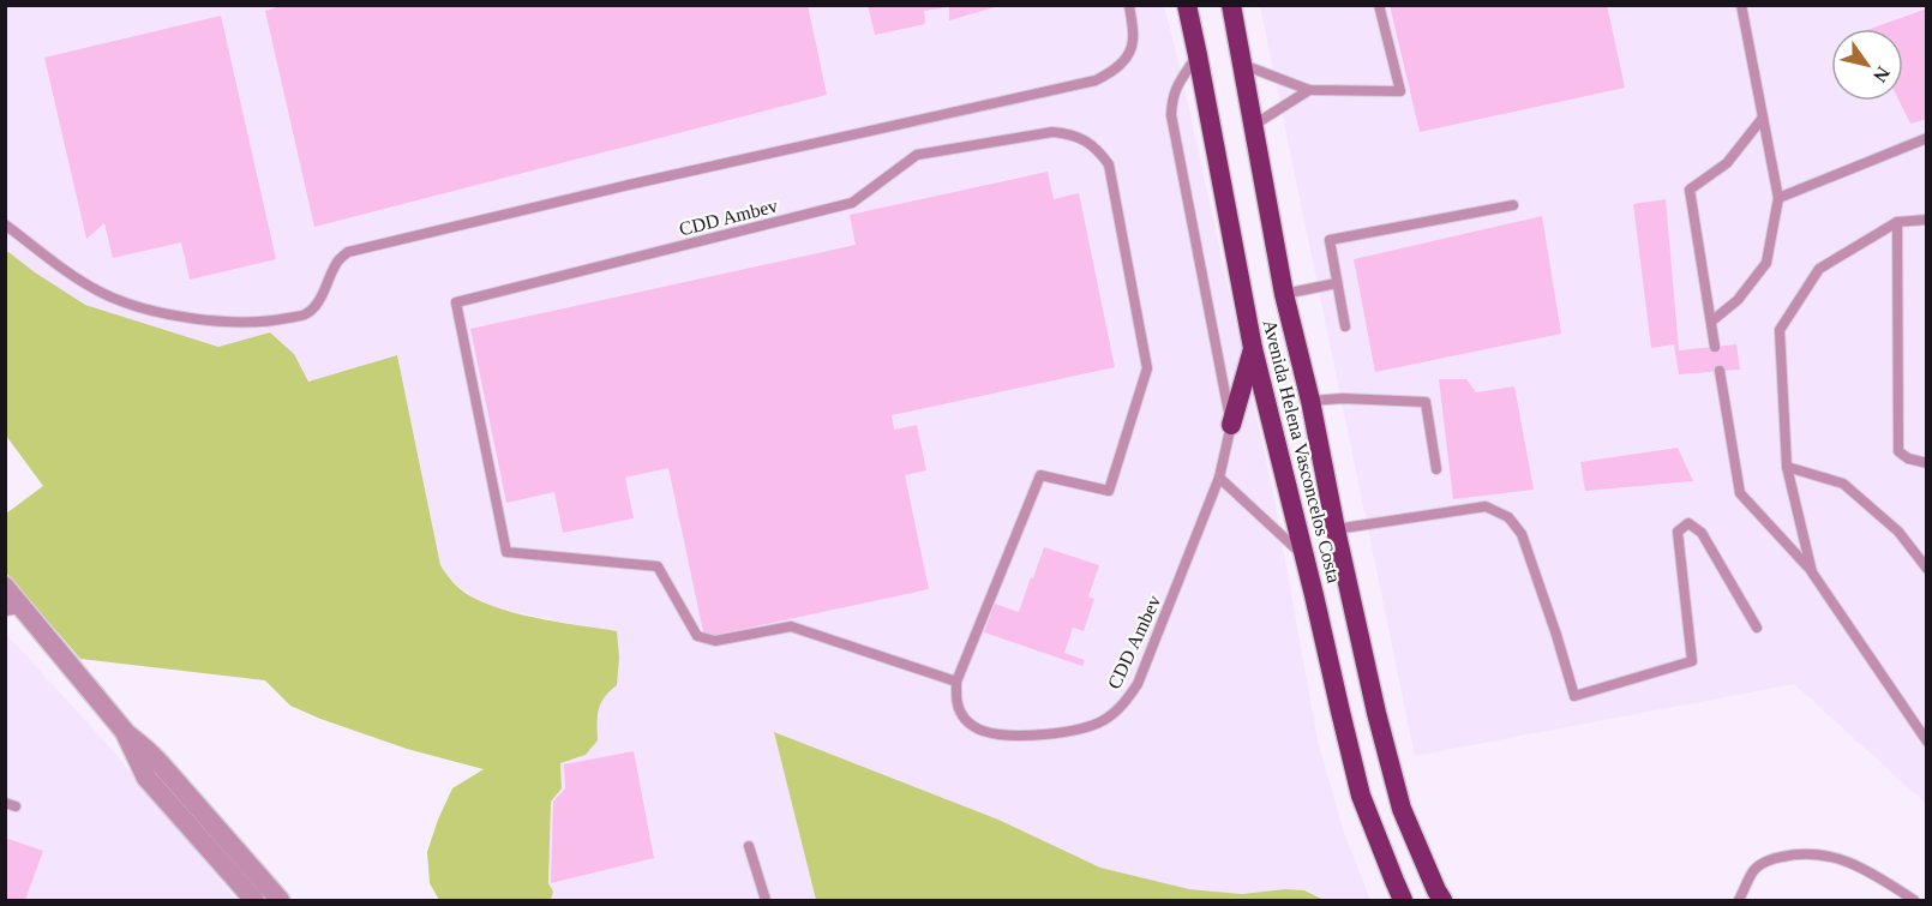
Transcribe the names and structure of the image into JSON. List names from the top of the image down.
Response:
{
  "streets": {
    "highway": ["Avenida Helena Vasconcelos Costa"],
    "lane": ["CDD Ambev"]
  },
  "north": "bottom right"
}
